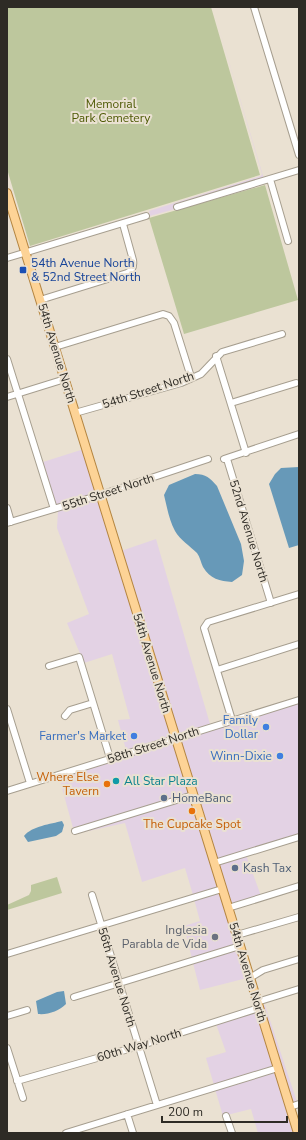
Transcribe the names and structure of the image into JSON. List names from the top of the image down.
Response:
{
  "streets": {
    "main road": ["54th Avenue North"],
    "street": [
      "54th Street North",
      "55th Street North",
      "52nd Avenue North",
      "58th Street North",
      "56th Avenue North",
      "60th Way North"
    ]
  },
  "crossings": [
    ["54th Avenue North", "54th Street North"],
    ["54th Avenue North", "55th Street North"],
    ["54th Avenue North", "58th Street North"],
    ["54th Avenue North", "60th Way North"],
    ["56th Avenue North", "60th Way North"]
  ],
  "parks": ["Memorial Park Cemetery"],
  "places": {
    "transit": ["54th Avenue North & 52nd Street North"],
    "other": [
      "Family Dollar",
      "Farmer's Market",
      "Winn-Dixie",
      "All Star Plaza",
      "Where Else Tavern",
      "HomeBanc",
      "The Cupcake Spot",
      "Kash Tax",
      "Inglesia Parabla de Vida"
    ]
  },
  "scale_bar": "200 m"
}
